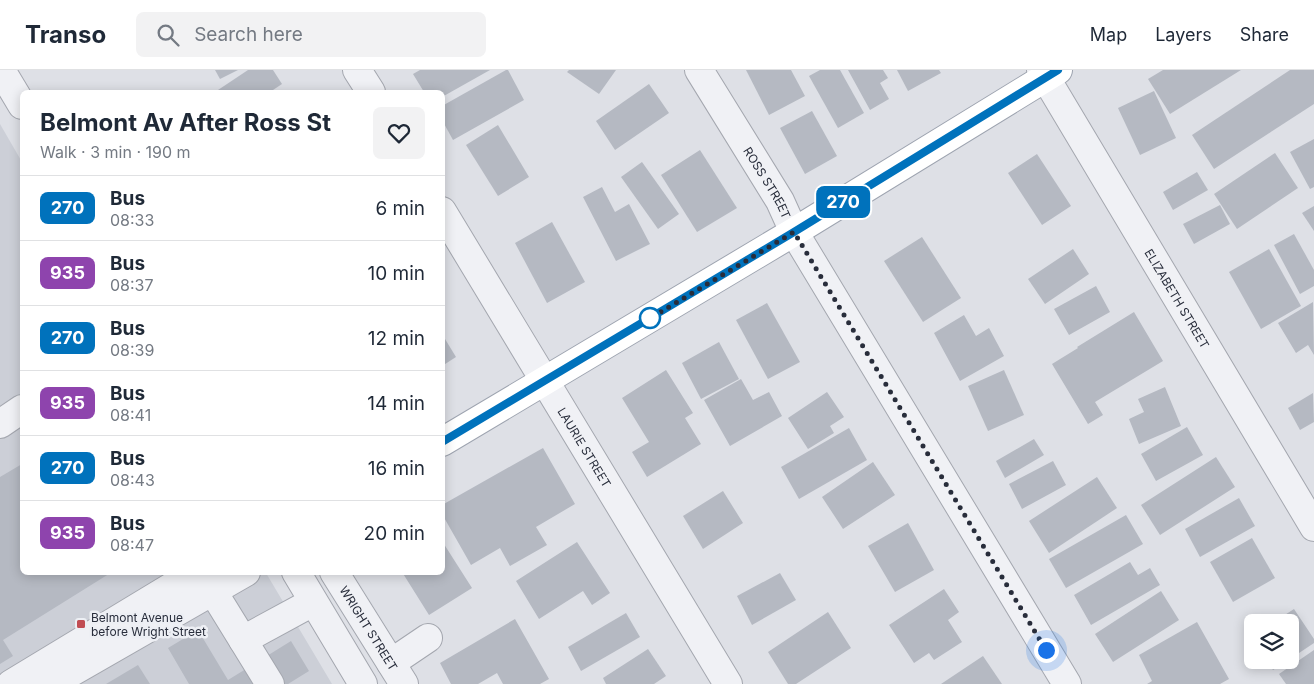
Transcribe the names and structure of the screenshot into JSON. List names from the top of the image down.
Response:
{
  "streets": {
    "street": [
      "ROSS STREET",
      "ELIZABETH STREET",
      "LAURIE STREET",
      "WRIGHT STREET"
    ]
  },
  "places": {
    "transit": ["Belmont Avenue before Wright Street"]
  },
  "lines": ["bus line 270"],
  "page": {
    "header": "Transo",
    "search": "Search here",
    "nav": ["Map", "Layers", "Share"],
    "on_map": "270",
    "heading": ["Belmont Av After Ross St", "Walk · 3 min · 190 m"],
    "list": [
      {
        "mark": "270",
        "name": "Bus",
        "note": "08:33",
        "value": "6 min"
      },
      {
        "mark": "935",
        "name": "Bus",
        "note": "08:37",
        "value": "10 min"
      },
      {
        "mark": "270",
        "name": "Bus",
        "note": "08:39",
        "value": "12 min"
      },
      {
        "mark": "935",
        "name": "Bus",
        "note": "08:41",
        "value": "14 min"
      },
      {
        "mark": "270",
        "name": "Bus",
        "note": "08:43",
        "value": "16 min"
      },
      {
        "mark": "935",
        "name": "Bus",
        "note": "08:47",
        "value": "20 min"
      }
    ]
  }
}
